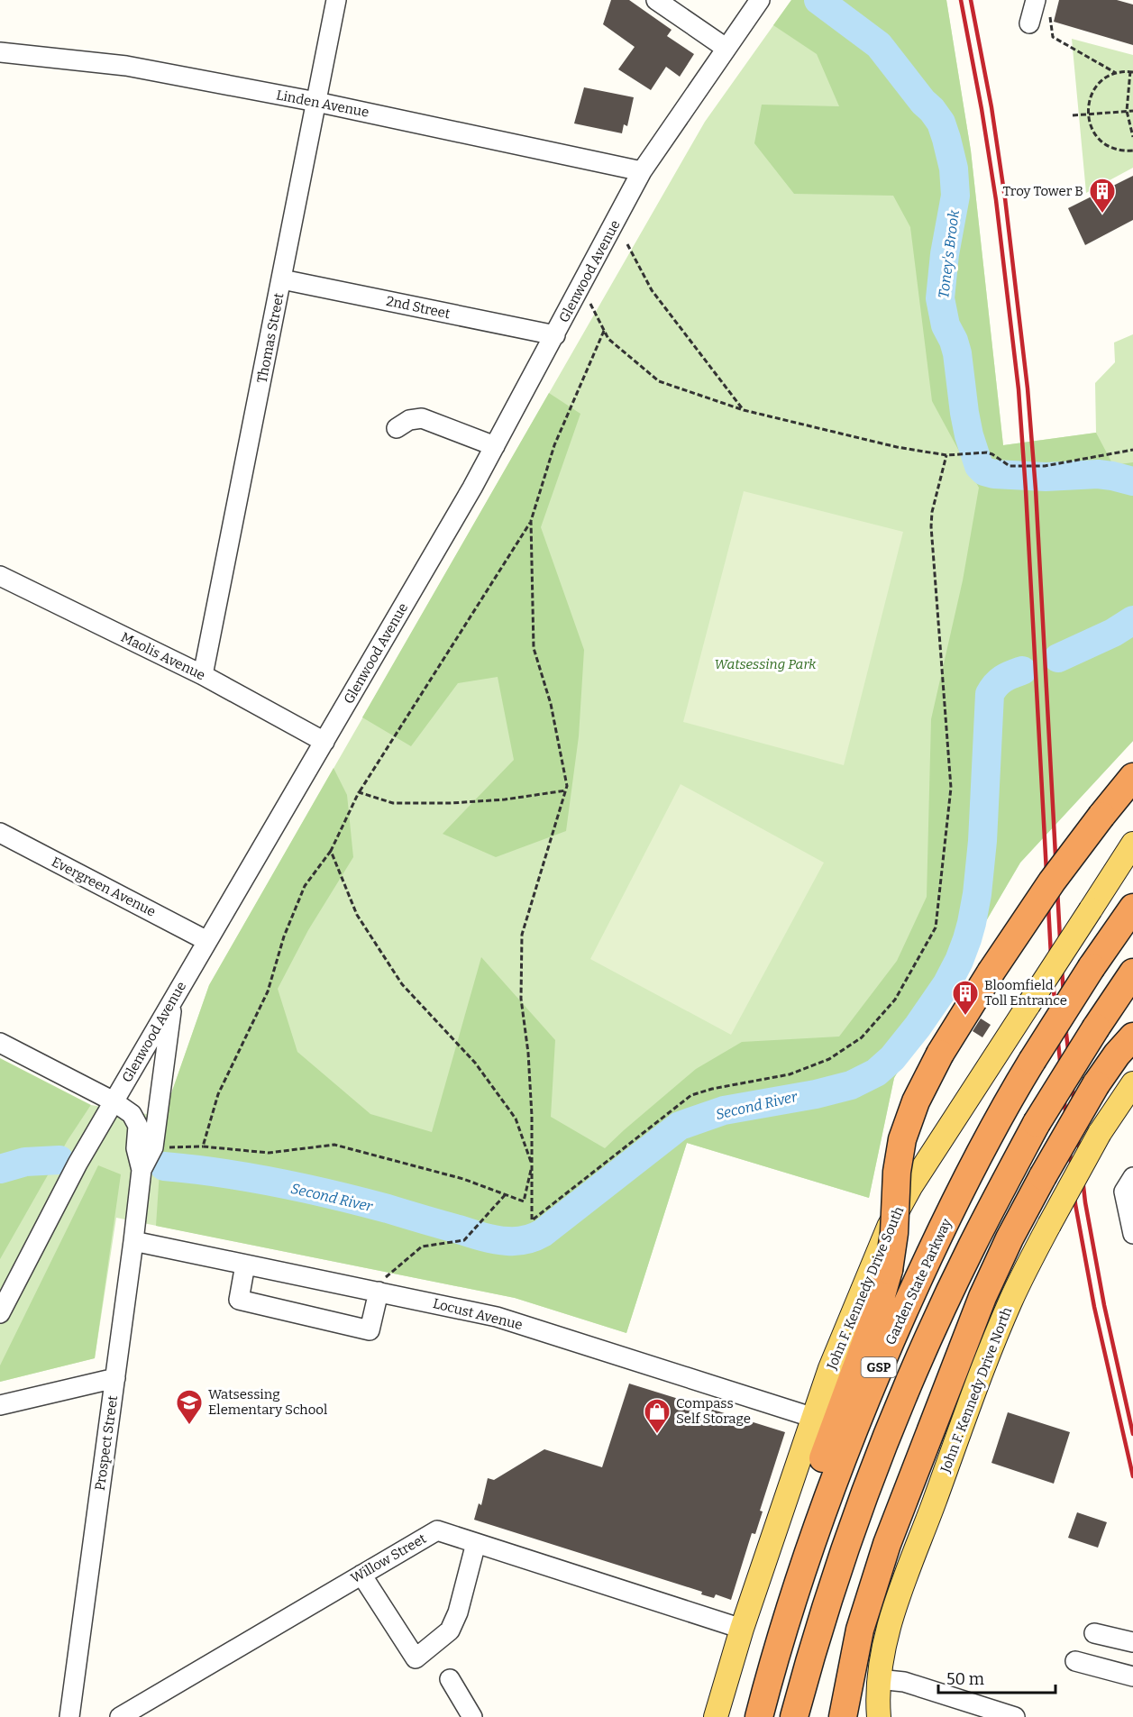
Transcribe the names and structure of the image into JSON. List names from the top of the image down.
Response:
{
  "streets": {
    "highway": ["Garden State Parkway", "GSP"],
    "main road": ["John F. Kennedy Drive South", "John F. Kennedy Drive North"],
    "street": [
      "Linden Avenue",
      "Glenwood Avenue",
      "2nd Street",
      "Thomas Street",
      "Maolis Avenue",
      "Evergreen Avenue",
      "Locust Avenue",
      "Prospect Street",
      "Willow Street"
    ]
  },
  "crossings": [
    ["Linden Avenue", "Glenwood Avenue"],
    ["Linden Avenue", "Thomas Street"],
    ["Glenwood Avenue", "2nd Street"],
    ["Glenwood Avenue", "Maolis Avenue"],
    ["Glenwood Avenue", "Evergreen Avenue"],
    ["Glenwood Avenue", "Prospect Street"],
    ["2nd Street", "Thomas Street"],
    ["Thomas Street", "Maolis Avenue"],
    ["John F. Kennedy Drive South", "Locust Avenue"],
    ["John F. Kennedy Drive South", "Willow Street"],
    ["Locust Avenue", "Prospect Street"]
  ],
  "water": ["Toney's Brook", "Second River"],
  "parks": ["Watsessing Park"],
  "places": {
    "building": ["Troy Tower B", "Bloomfield Toll Entrance"],
    "school or university": ["Watsessing Elementary School"],
    "shop": ["Compass Self Storage"]
  },
  "scale_bar": "50 m"
}
